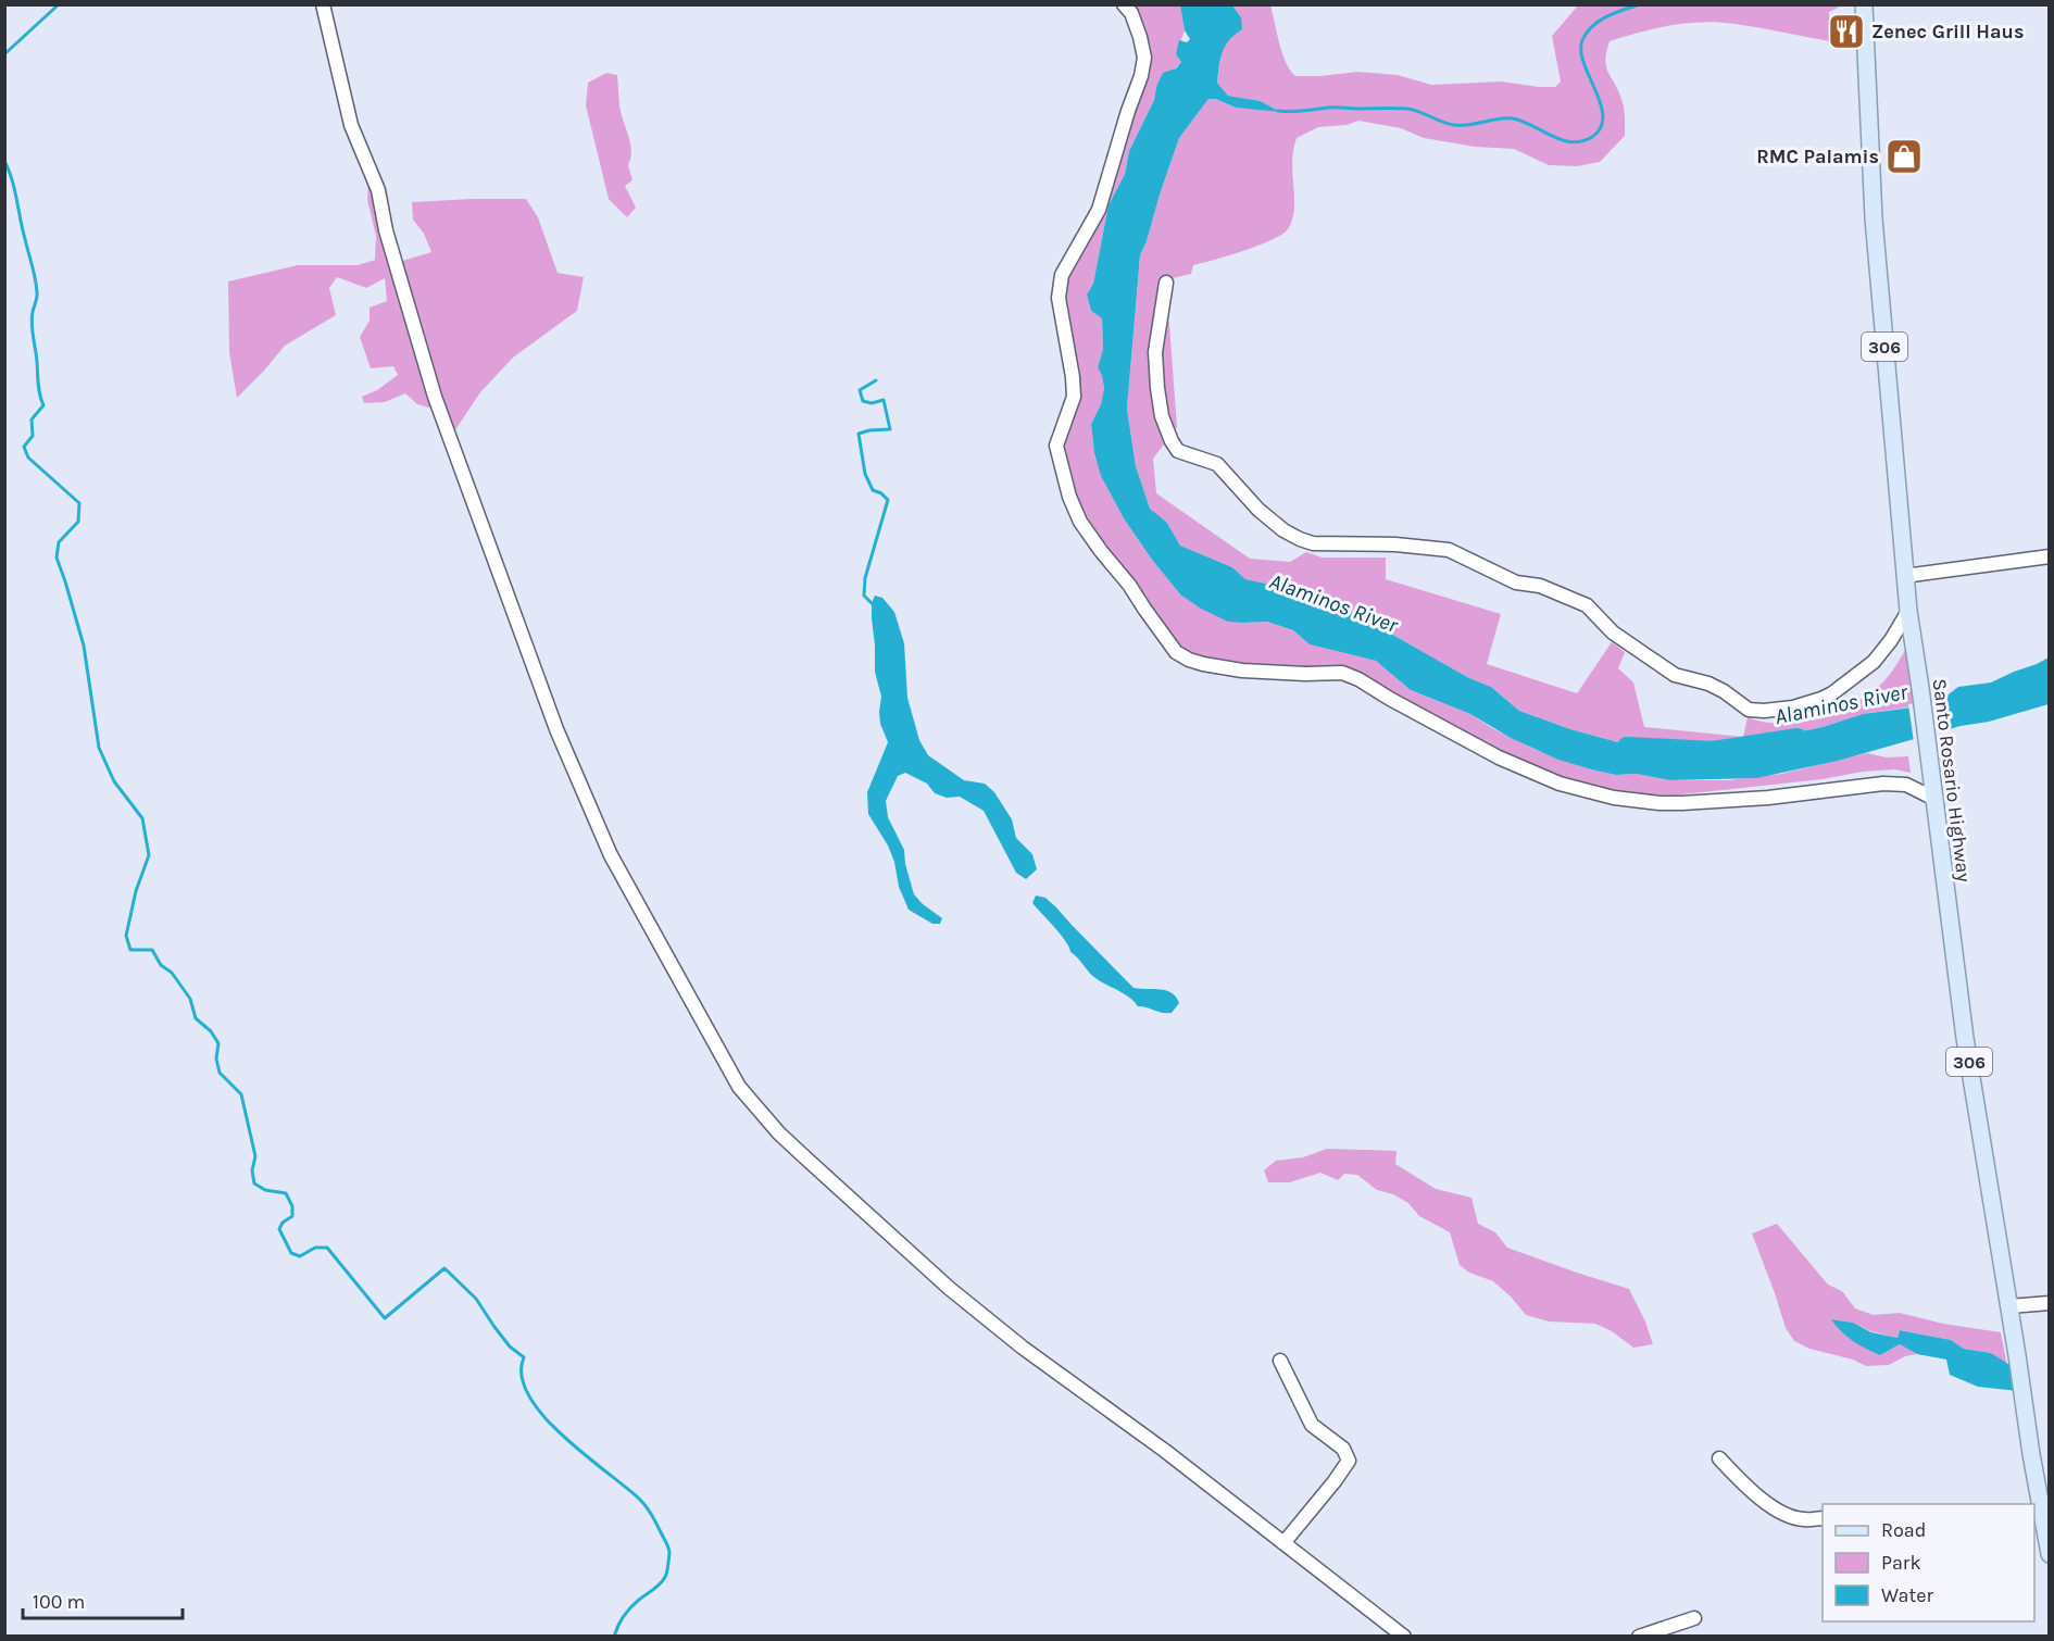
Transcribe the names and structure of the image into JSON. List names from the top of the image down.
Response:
{
  "streets": {
    "main road": ["306", "Santo Rosario Highway"]
  },
  "water": ["Alaminos River"],
  "places": {
    "restaurant": ["Zenec Grill Haus"],
    "shop": ["RMC Palamis"]
  },
  "legend": ["Road", "Park", "Water"],
  "scale_bar": "100 m"
}
